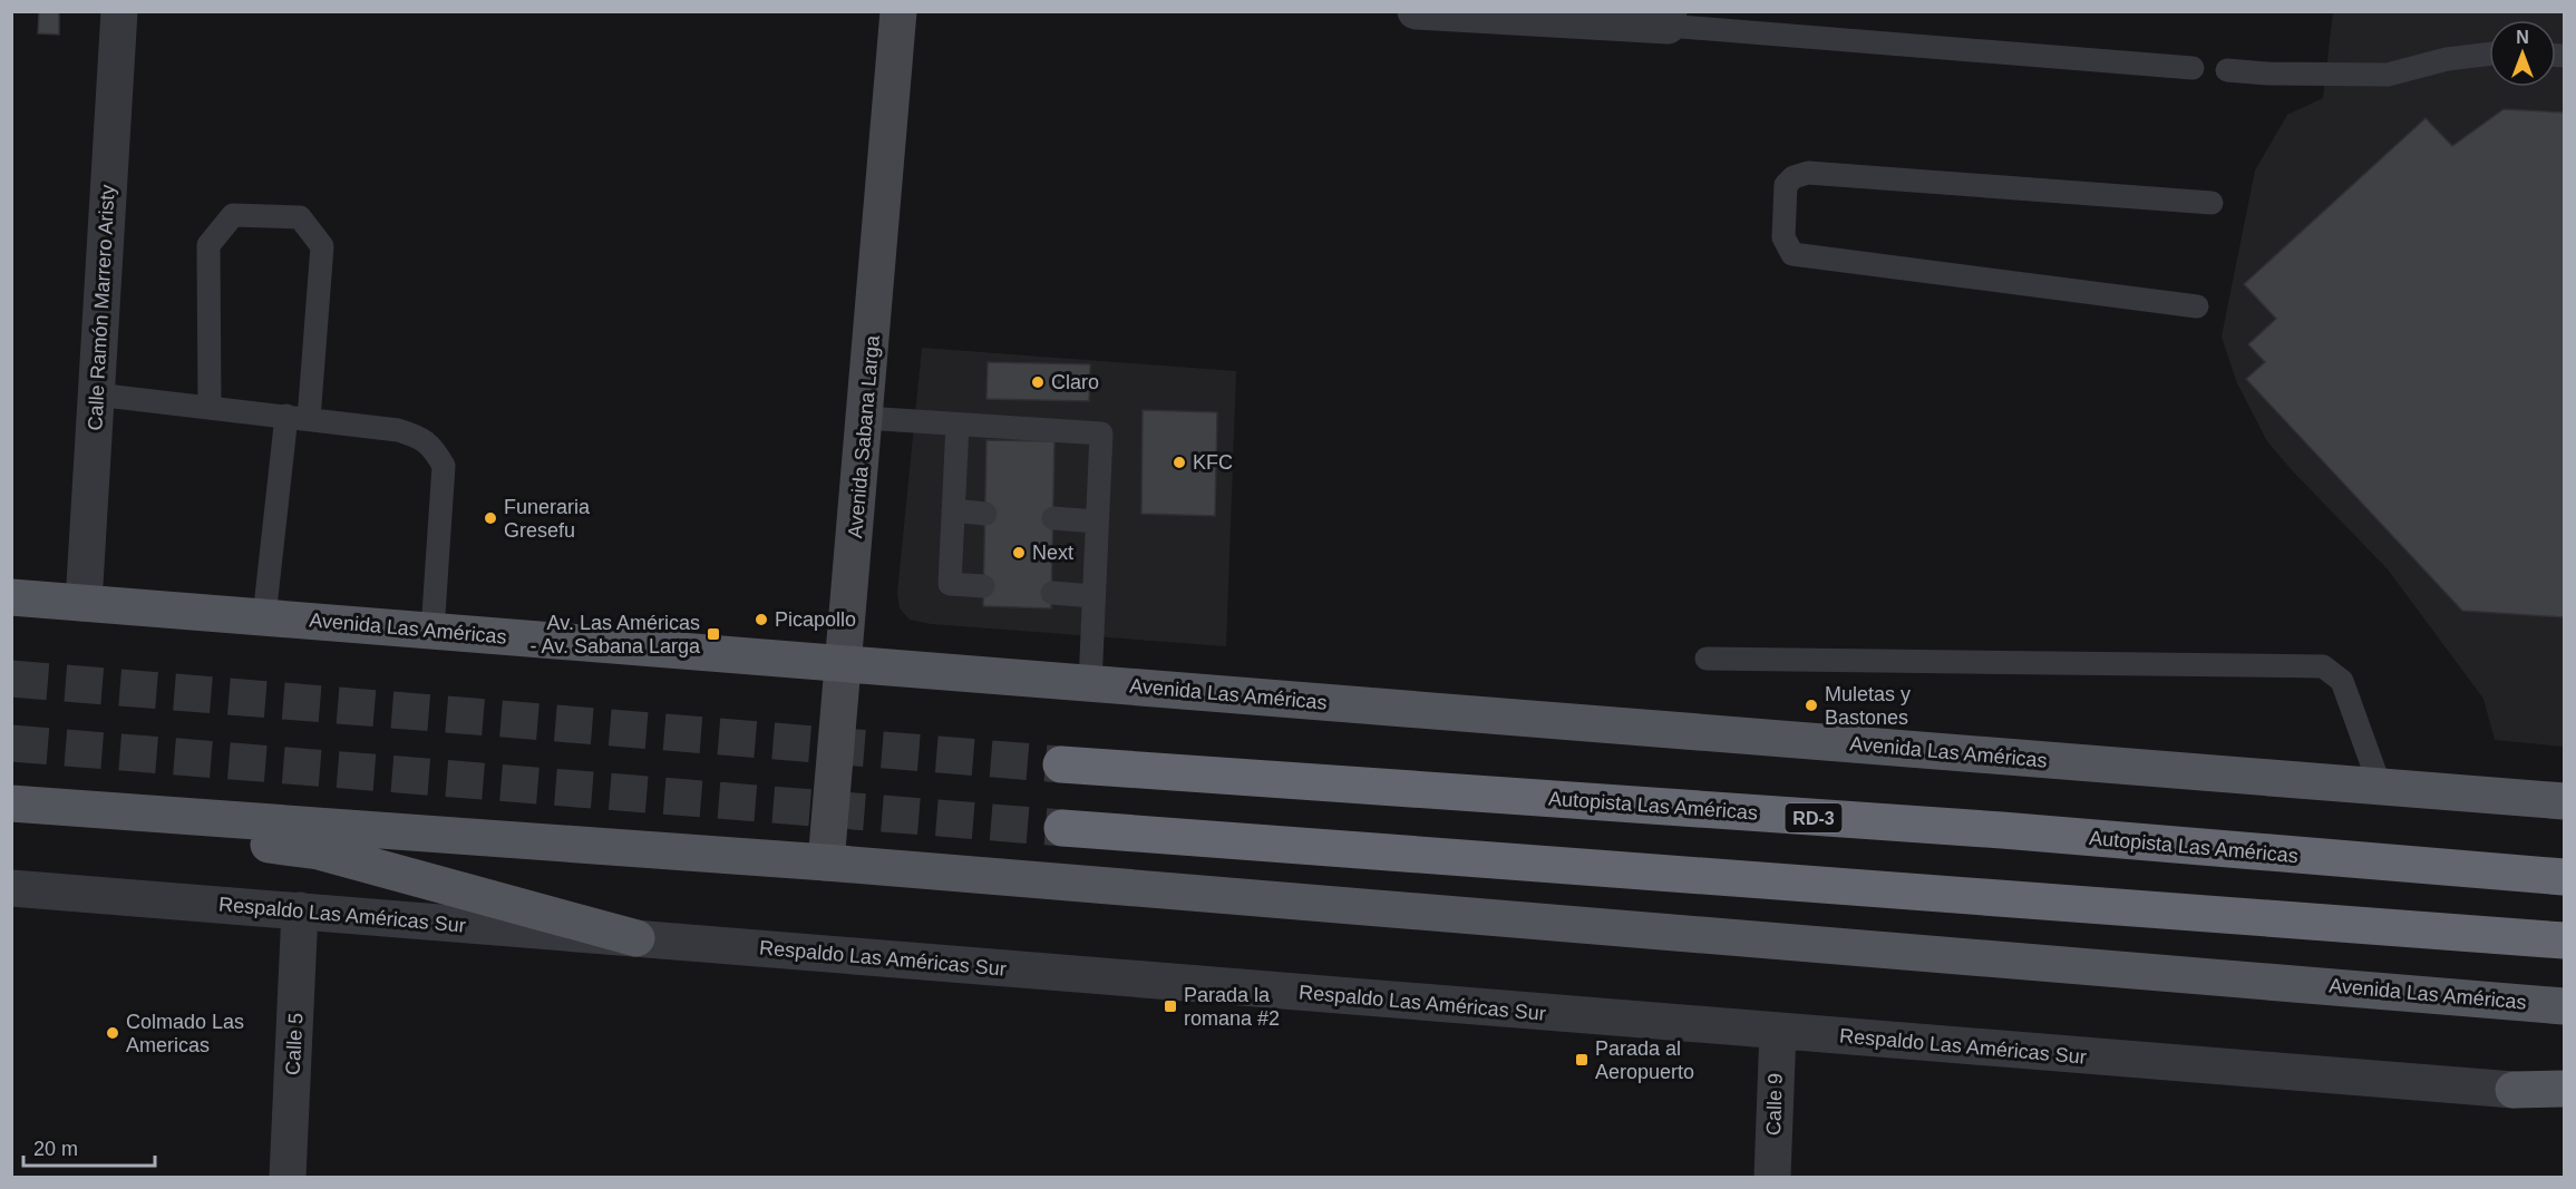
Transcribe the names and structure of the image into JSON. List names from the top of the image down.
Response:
{
  "streets": {
    "highway": ["Autopista Las Américas", "RD-3"],
    "main road": ["Avenida Sabana Larga", "Avenida Las Américas"],
    "street": [
      "Calle Ramón Marrero Aristy",
      "Respaldo Las Américas Sur",
      "Calle 5",
      "Calle 9"
    ]
  },
  "crossings": [
    ["Calle Ramón Marrero Aristy", "Avenida Las Américas"],
    ["Avenida Sabana Larga", "Avenida Las Américas"],
    ["Respaldo Las Américas Sur", "Calle 5"],
    ["Respaldo Las Américas Sur", "Calle 9"]
  ],
  "places": {
    "other": [
      "Claro",
      "KFC",
      "Funeraria Gresefu",
      "Next",
      "Picapollo",
      "Muletas y Bastones",
      "Colmado Las Americas"
    ],
    "transit": ["Av. Las Américas - Av. Sabana Larga", "Parada la romana #2", "Parada al Aeropuerto"]
  },
  "scale_bar": "20 m",
  "north": "top"
}
